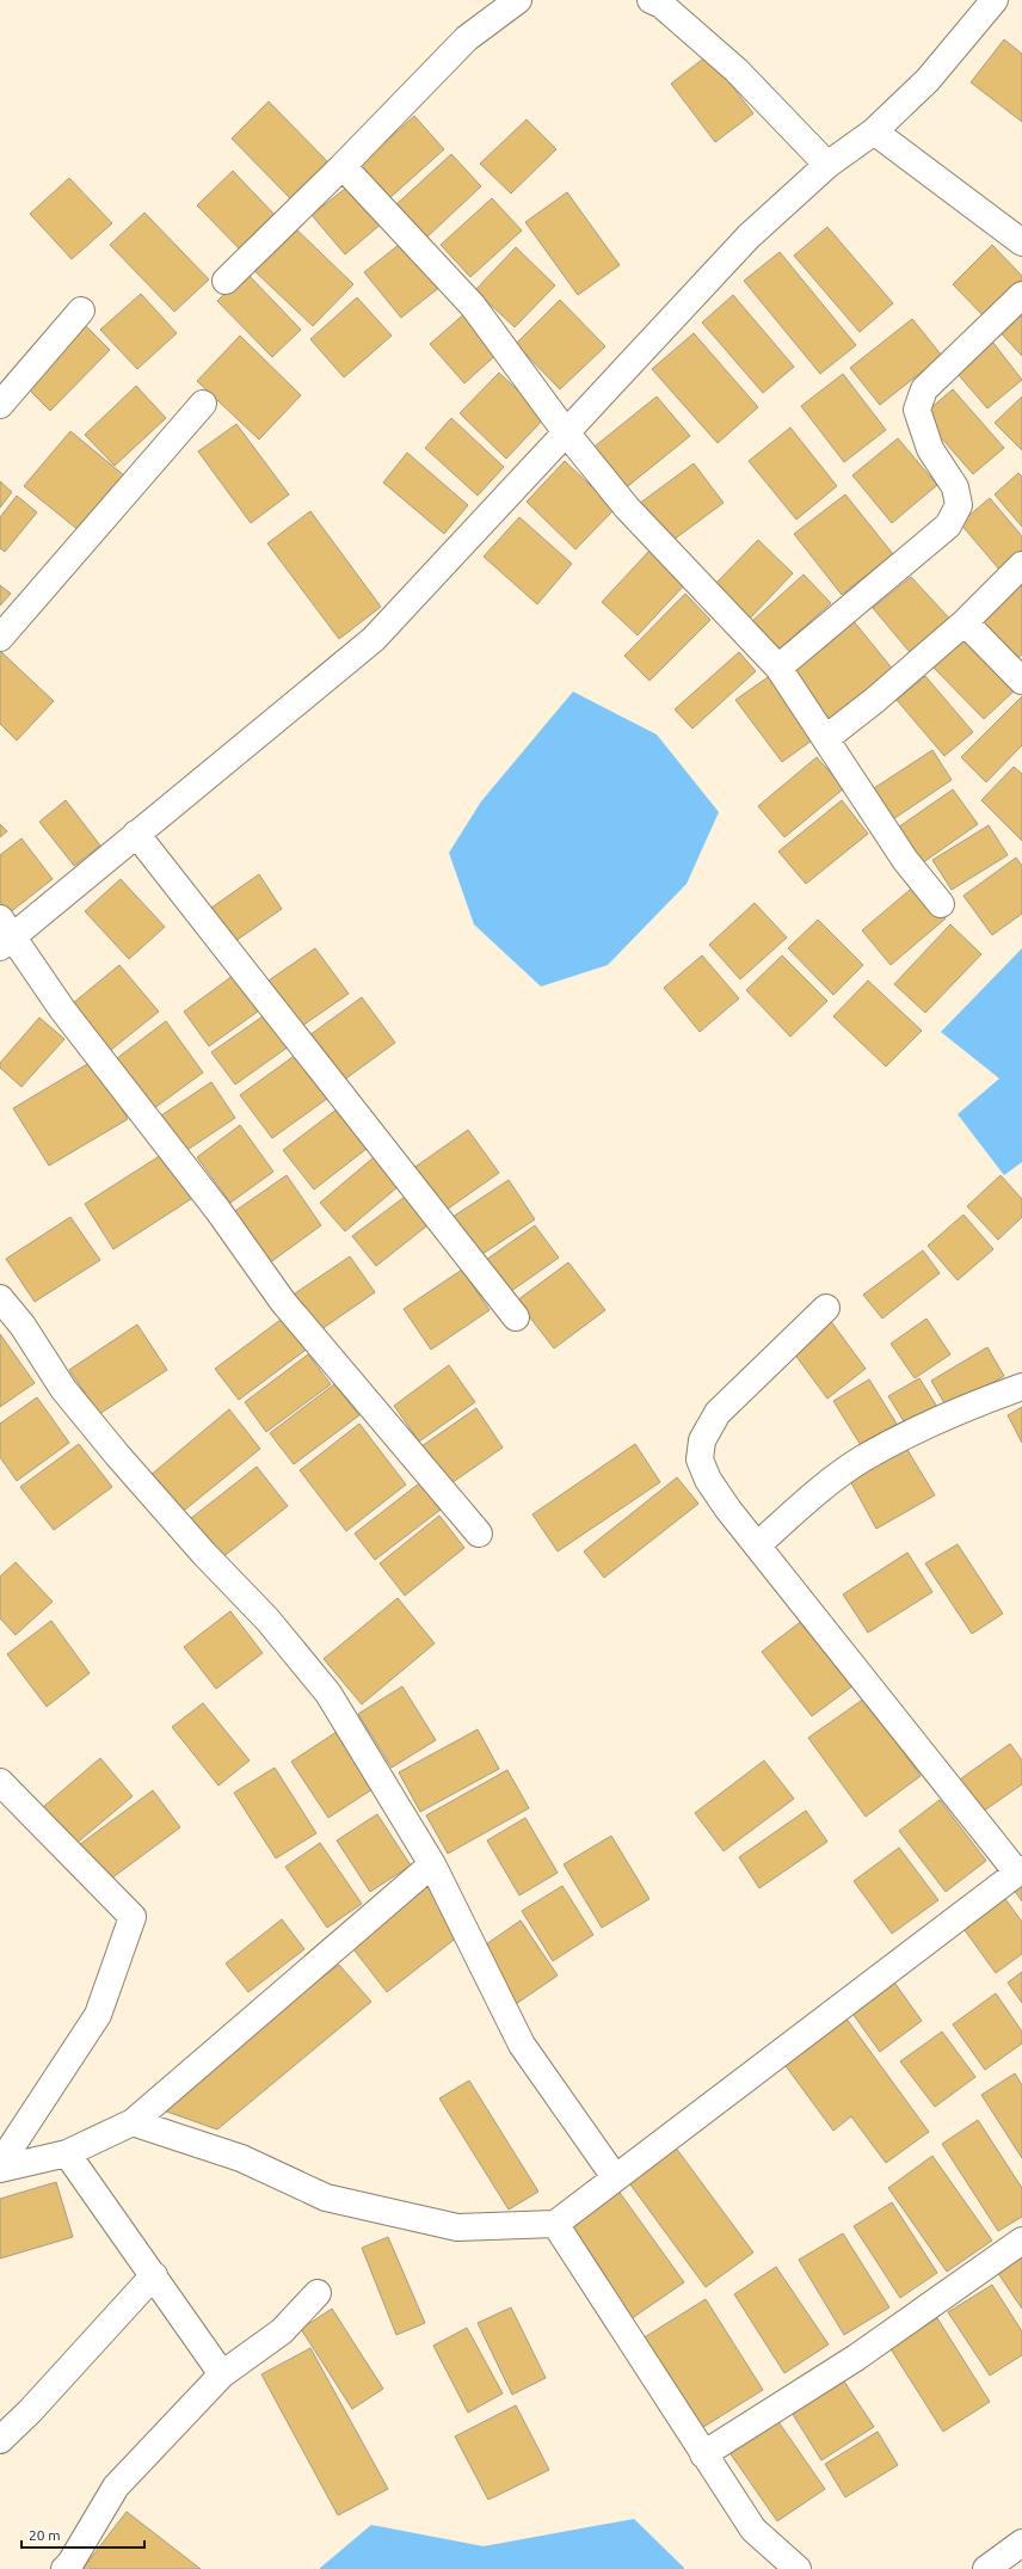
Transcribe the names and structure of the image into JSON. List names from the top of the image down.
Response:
{
  "scale_bar": "20 m"
}
